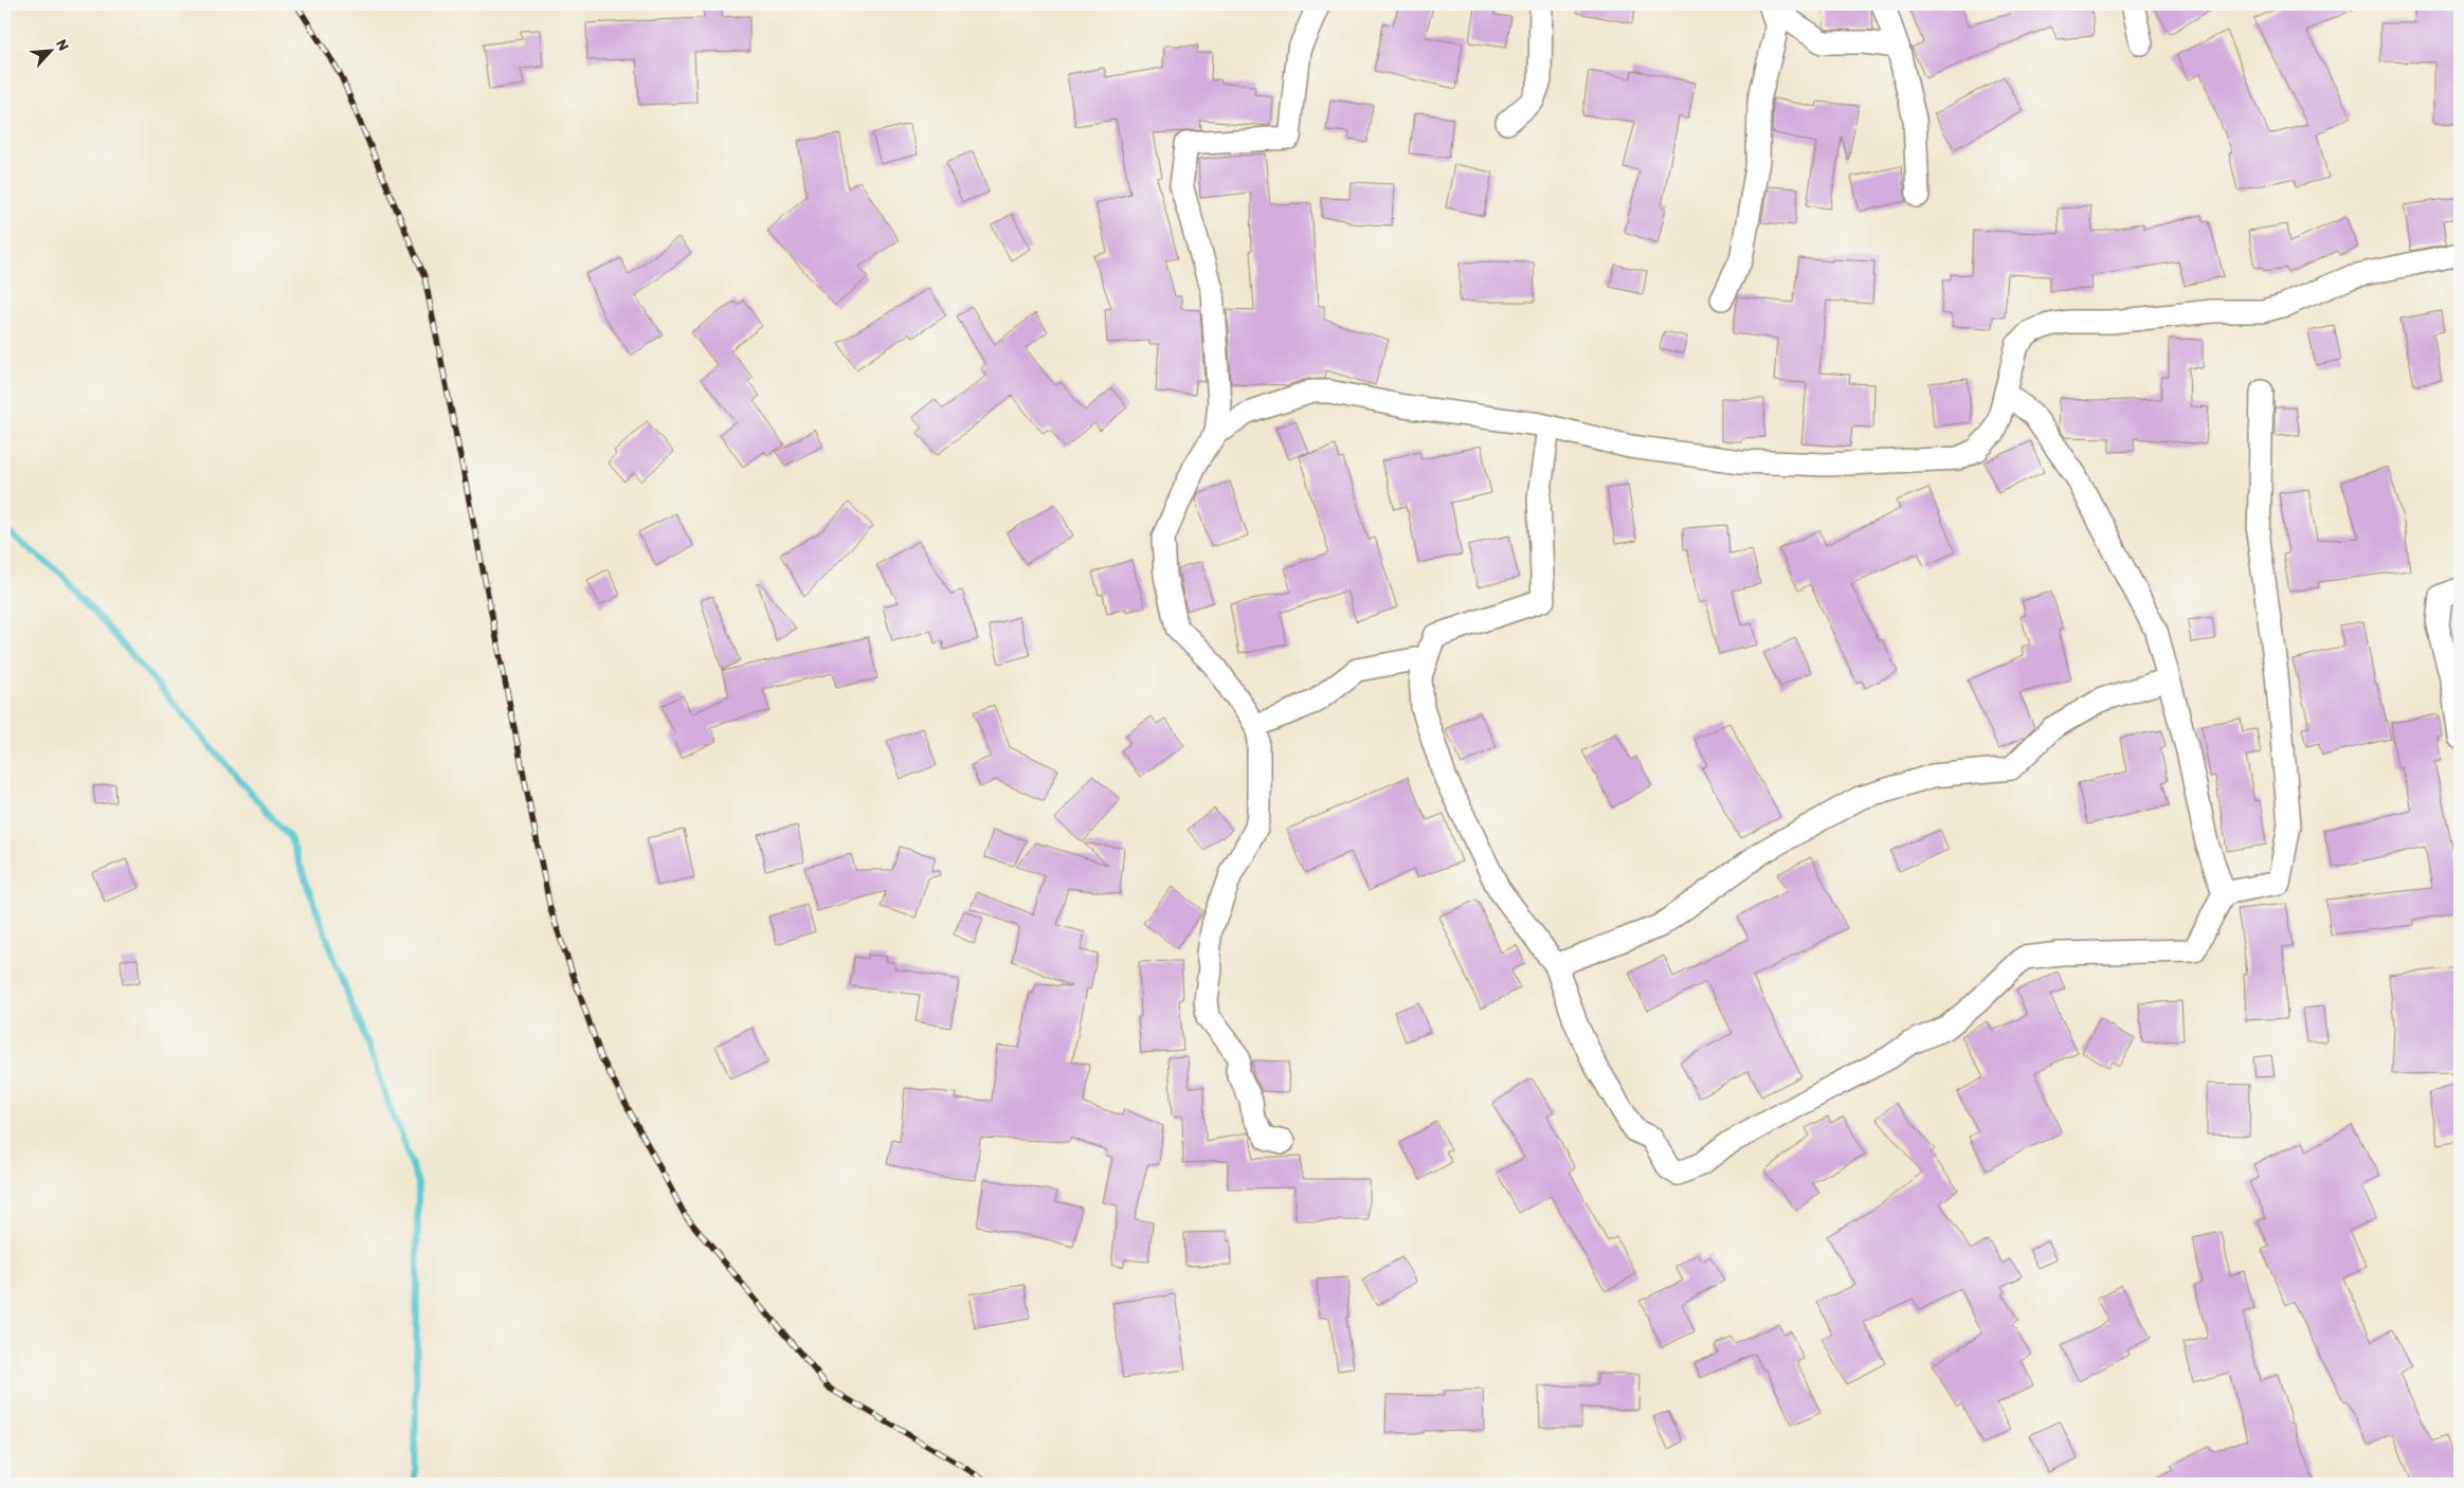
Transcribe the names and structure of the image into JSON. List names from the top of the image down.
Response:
{
  "north": "top right"
}
